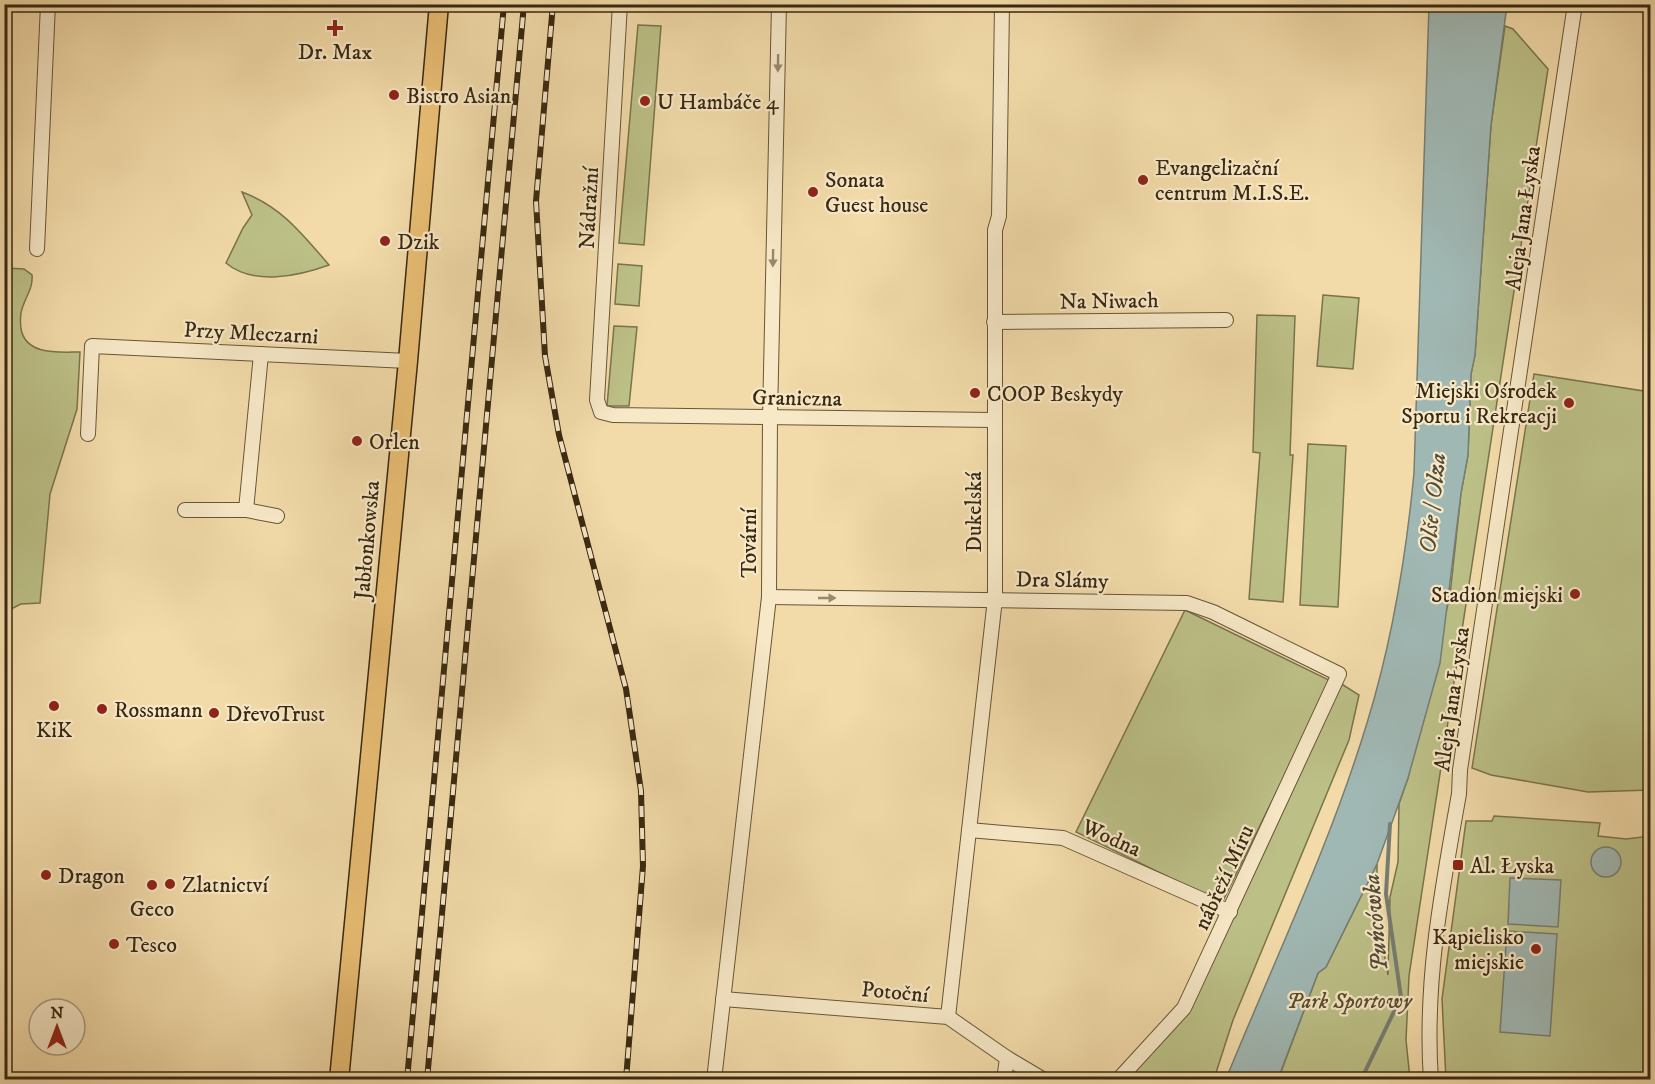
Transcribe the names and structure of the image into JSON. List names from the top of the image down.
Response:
{
  "streets": {
    "main road": ["Jabłonkowska"],
    "street": [
      "Nádražní",
      "Aleja Jana Łyska",
      "Na Niwach",
      "Przy Mleczarni",
      "Graniczna",
      "Dukelská",
      "Tovární",
      "Dra Slámy",
      "Wodna",
      "nábřeží Míru",
      "Potoční"
    ]
  },
  "crossings": [
    ["Nádražní", "Graniczna"],
    ["Na Niwach", "Dukelská"],
    ["Przy Mleczarni", "Jabłonkowska"],
    ["Graniczna", "Dukelská"],
    ["Graniczna", "Tovární"],
    ["Dukelská", "Dra Slámy"],
    ["Dukelská", "Wodna"],
    ["Dukelská", "Potoční"],
    ["Tovární", "Dra Slámy"],
    ["Tovární", "Potoční"],
    ["Dra Slámy", "nábřeží Míru"],
    ["Wodna", "nábřeží Míru"]
  ],
  "one_way": ["Tovární", "Dra Slámy"],
  "water": ["Olše / Olza", "Puńcówka"],
  "parks": ["Park Sportowy"],
  "places": {
    "health": ["Dr. Max"],
    "other": [
      "Bistro Asian",
      "U Hambáče 4",
      "Evangelizační centrum M.I.S.E.",
      "Sonata Guest house",
      "Dzik",
      "COOP Beskydy",
      "Miejski Ośrodek Sportu i Rekreacji",
      "Orlen",
      "Stadion miejski",
      "KiK",
      "Rossmann",
      "DřevoTrust",
      "Dragon",
      "Zlatnictví",
      "Geco",
      "Tesco",
      "Kąpielisko miejskie"
    ],
    "transit": ["Al. Łyska"]
  },
  "north": "top"
}
